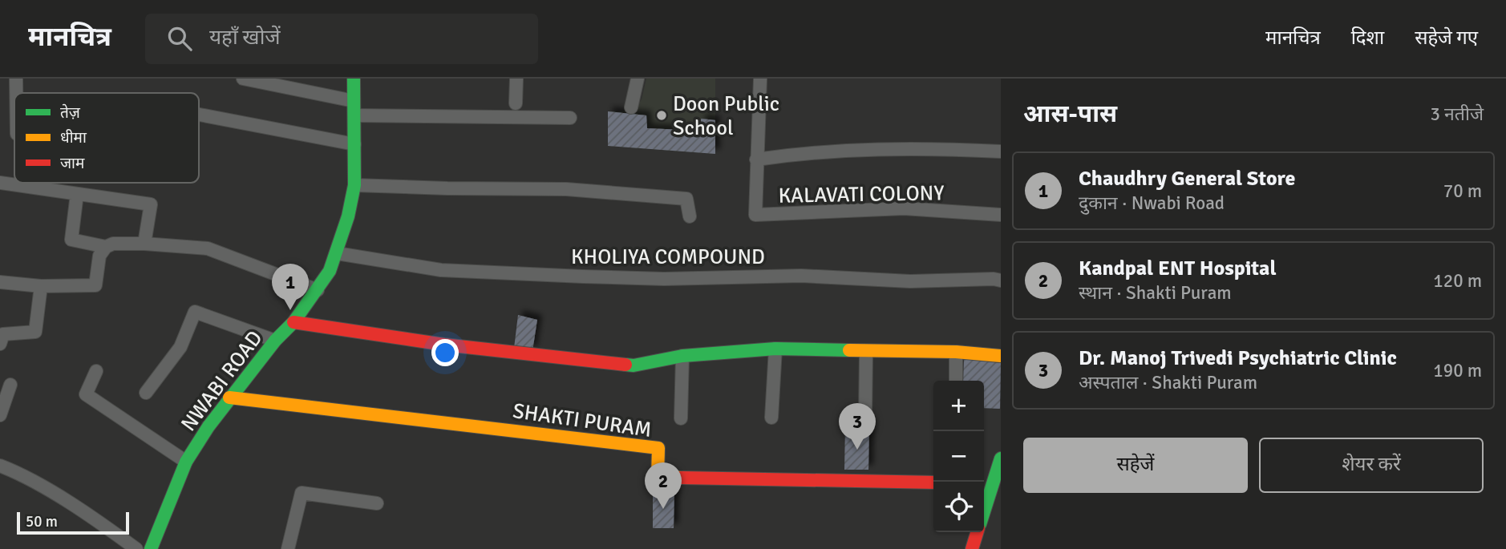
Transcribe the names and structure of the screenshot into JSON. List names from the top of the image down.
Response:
{
  "streets": {
    "street": [
      "KALAVATI COLONY",
      "KHOLIYA COMPOUND",
      "NWABI ROAD",
      "SHAKTI PURAM"
    ]
  },
  "crossings": [
    ["KHOLIYA COMPOUND", "NWABI ROAD"],
    ["NWABI ROAD", "SHAKTI PURAM"]
  ],
  "places": ["Doon Public School"],
  "legend": ["तेज़", "धीमा", "जाम"],
  "scale_bar": "50 m",
  "page": {
    "header": "मानचित्र",
    "search": "यहाँ खोजें",
    "nav": ["मानचित्र", "दिशा", "सहेजे गए"],
    "heading": ["आस-पास", "3 नतीजे"],
    "list": [
      {
        "mark": "1",
        "name": "Chaudhry General Store",
        "note": "दुकान · Nwabi Road",
        "value": "70 m"
      },
      {
        "mark": "2",
        "name": "Kandpal ENT Hospital",
        "note": "स्थान · Shakti Puram",
        "value": "120 m"
      },
      {
        "mark": "3",
        "name": "Dr. Manoj Trivedi Psychiatric Clinic",
        "note": "अस्पताल · Shakti Puram",
        "value": "190 m"
      }
    ],
    "pins": ["1", "3", "2"],
    "map_buttons": ["+", "−"],
    "buttons": ["सहेजें", "शेयर करें"],
    "scale": "50 m"
  }
}
